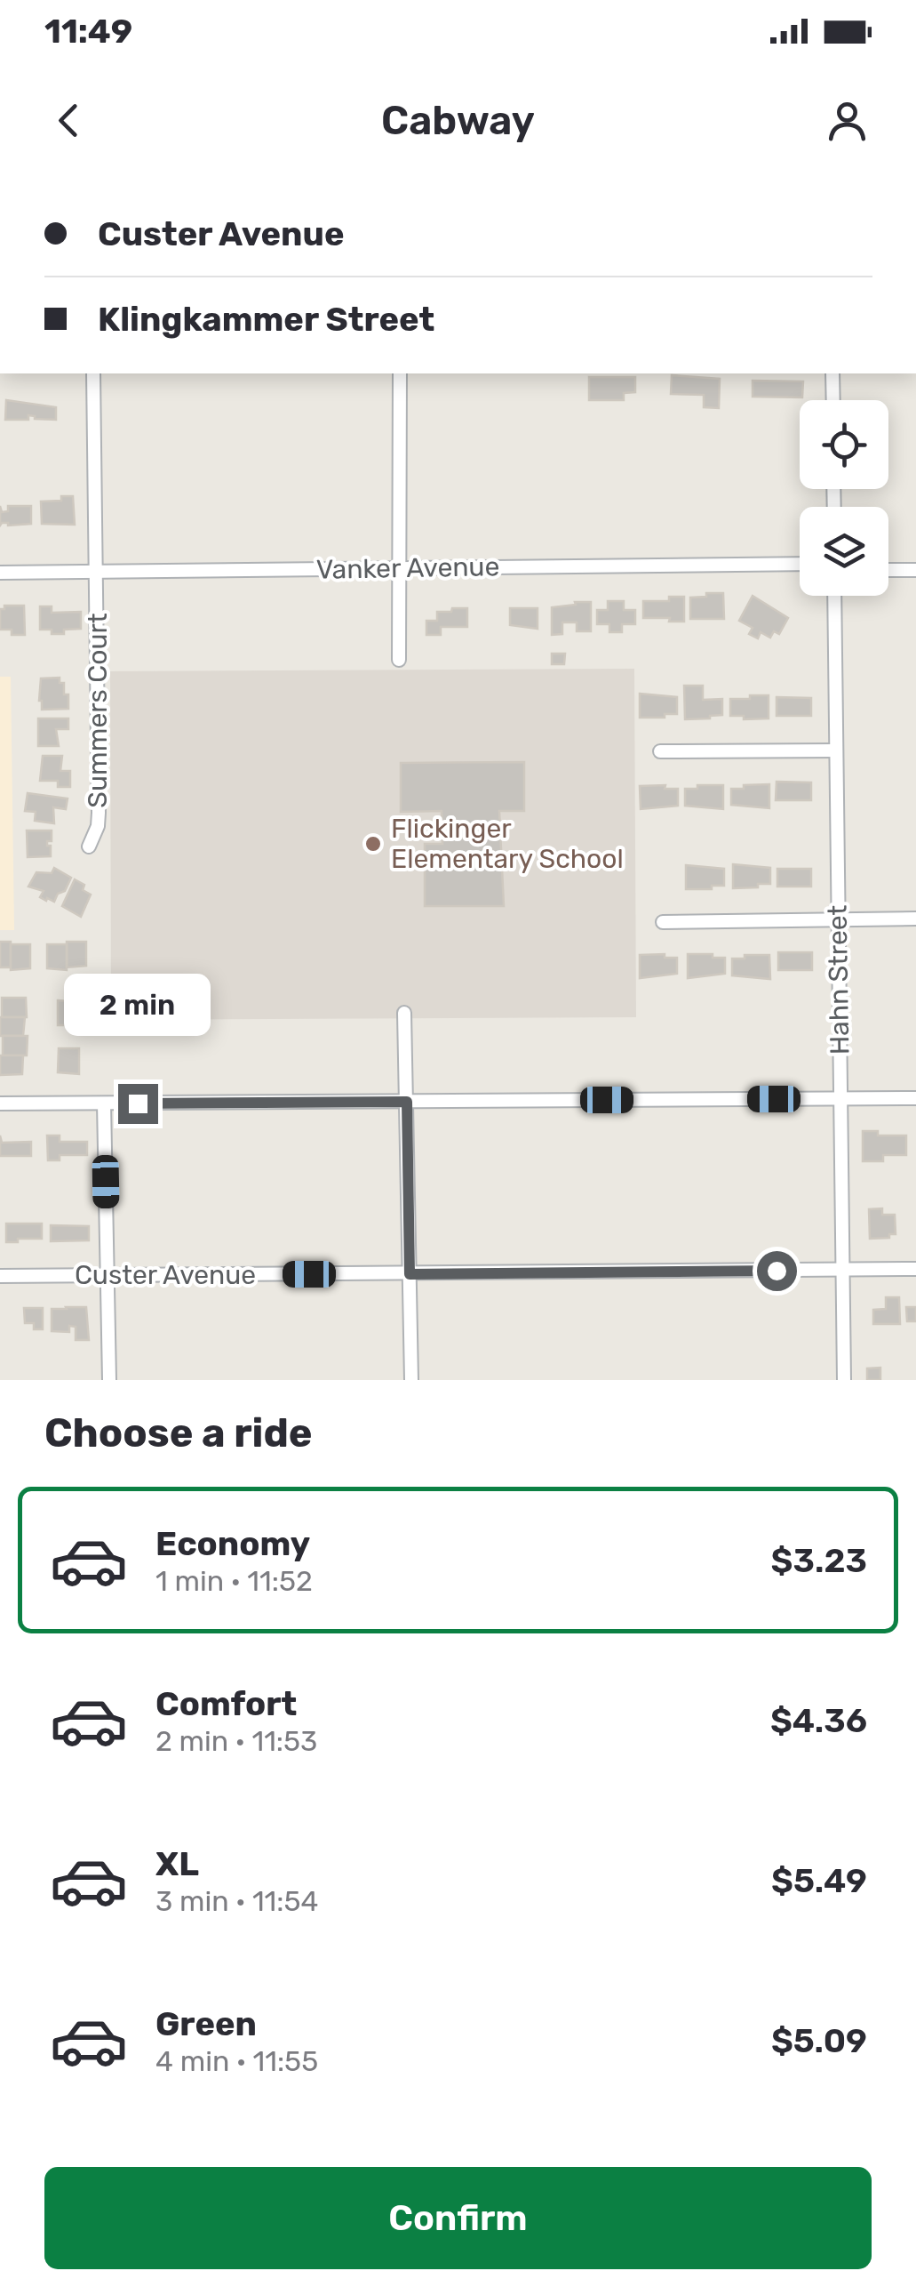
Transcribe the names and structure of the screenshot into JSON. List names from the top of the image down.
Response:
{
  "streets": {
    "street": [
      "Vanker Avenue",
      "Summers Court",
      "Hahn Street",
      "Custer Avenue"
    ]
  },
  "crossings": [
    ["Vanker Avenue", "Summers Court"],
    ["Hahn Street", "Custer Avenue"]
  ],
  "places": ["Flickinger Elementary School"],
  "page": {
    "status": "11:49",
    "header": "Cabway",
    "banner": ["Custer Avenue", "Klingkammer Street"],
    "bubble": "2 min",
    "heading": "Choose a ride",
    "list": [
      {
        "name": "Economy",
        "note": "1 min · 11:52",
        "value": "$3.23"
      },
      {
        "name": "Comfort",
        "note": "2 min · 11:53",
        "value": "$4.36"
      },
      {
        "name": "XL",
        "note": "3 min · 11:54",
        "value": "$5.49"
      },
      {
        "name": "Green",
        "note": "4 min · 11:55",
        "value": "$5.09"
      }
    ],
    "buttons": "Confirm"
  }
}
